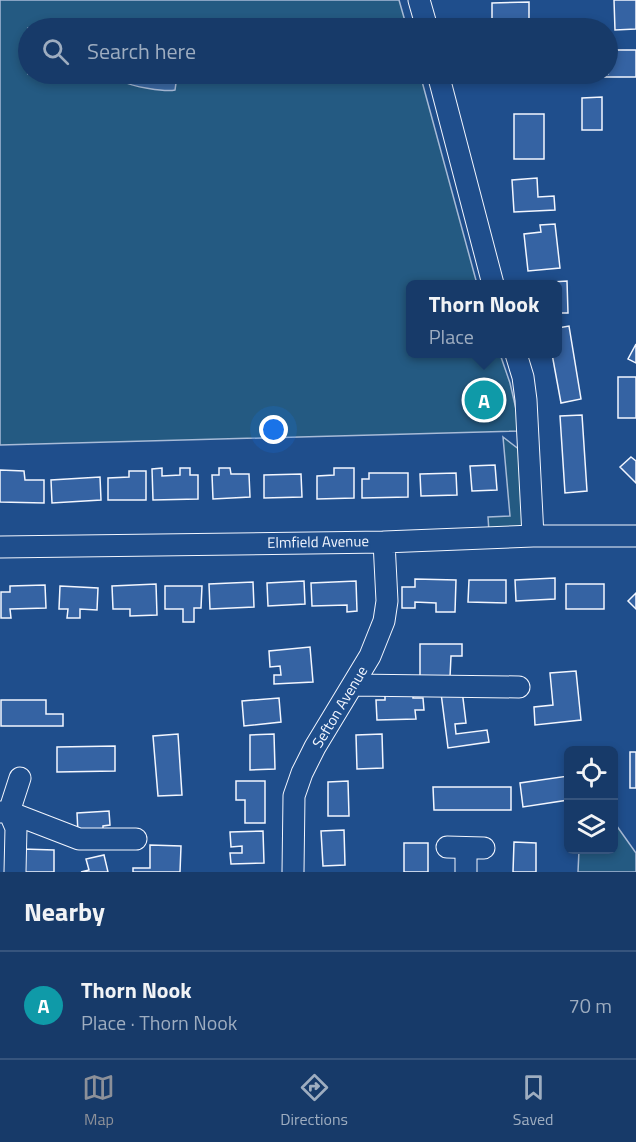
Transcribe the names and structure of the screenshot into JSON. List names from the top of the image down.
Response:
{
  "streets": {
    "street": ["Elmfield Avenue", "Sefton Avenue"]
  },
  "crossings": [
    ["Elmfield Avenue", "Sefton Avenue"]
  ],
  "page": {
    "search": "Search here",
    "popup": ["Thorn Nook", "Place"],
    "pins": "A",
    "heading": "Nearby",
    "list": [
      {
        "mark": "A",
        "name": "Thorn Nook",
        "note": "Place · Thorn Nook",
        "value": "70 m"
      }
    ],
    "nav": ["Map", "Directions", "Saved"]
  }
}
